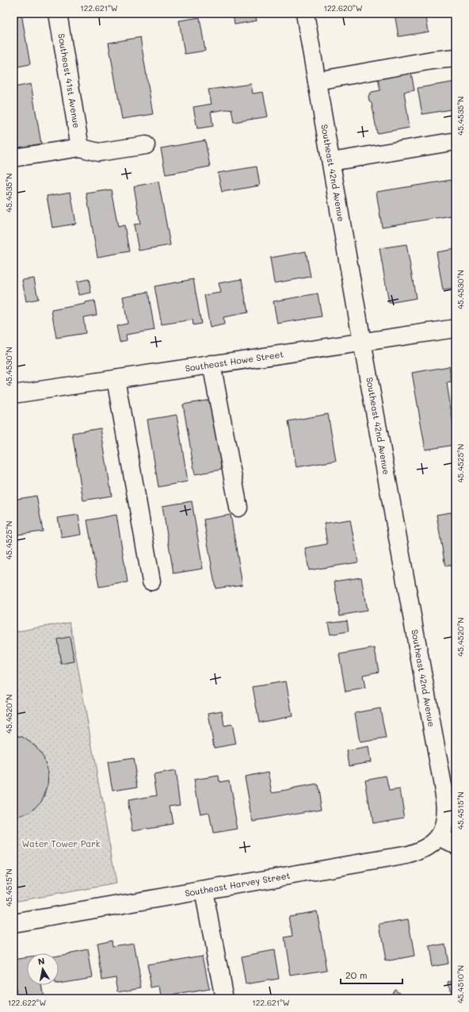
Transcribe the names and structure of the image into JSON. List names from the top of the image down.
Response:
{
  "streets": {
    "street": [
      "Southeast 41st Avenue",
      "Southeast 42nd Avenue",
      "Southeast Howe Street",
      "Southeast Harvey Street"
    ]
  },
  "crossings": [
    ["Southeast 42nd Avenue", "Southeast Howe Street"],
    ["Southeast 42nd Avenue", "Southeast Harvey Street"]
  ],
  "parks": ["Water Tower Park"],
  "scale_bar": "20 m",
  "north": "top",
  "coordinates": [
    "122.621°W",
    "122.620°W",
    "45.4535°N",
    "45.4530°N",
    "45.4525°N",
    "45.4520°N",
    "45.4515°N",
    "45.4510°N",
    "122.622°W"
  ]
}
